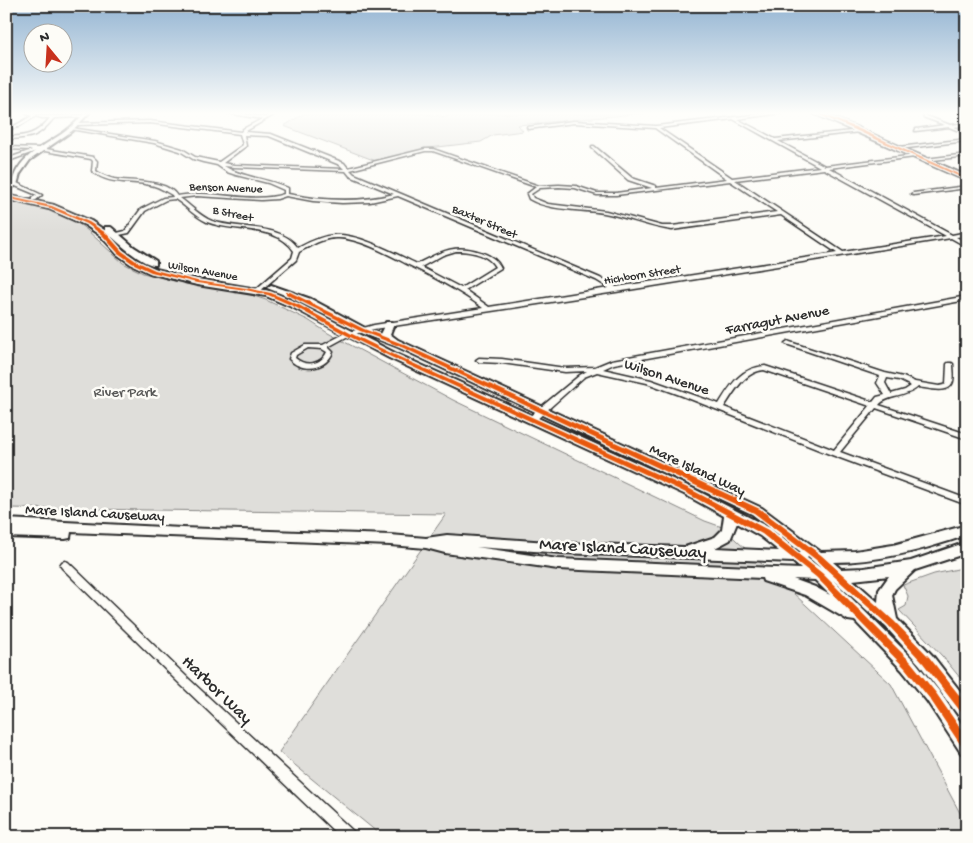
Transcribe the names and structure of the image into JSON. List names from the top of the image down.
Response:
{
  "streets": {
    "main road": ["Wilson Avenue", "Mare Island Way", "Mare Island Causeway"],
    "street": [
      "Benson Avenue",
      "B Street",
      "Baxter Street",
      "Hichborn Street",
      "Farragut Avenue",
      "Harbor Way"
    ]
  },
  "crossings": [
    ["Benson Avenue", "B Street"],
    ["Benson Avenue", "Wilson Avenue"],
    ["Baxter Street", "Hichborn Street"],
    ["Wilson Avenue", "Hichborn Street"],
    ["Wilson Avenue", "Farragut Avenue"],
    ["Wilson Avenue", "Mare Island Way"],
    ["Hichborn Street", "Mare Island Way"],
    ["Mare Island Way", "Mare Island Causeway"]
  ],
  "parks": ["River Park"],
  "north": "top"
}
